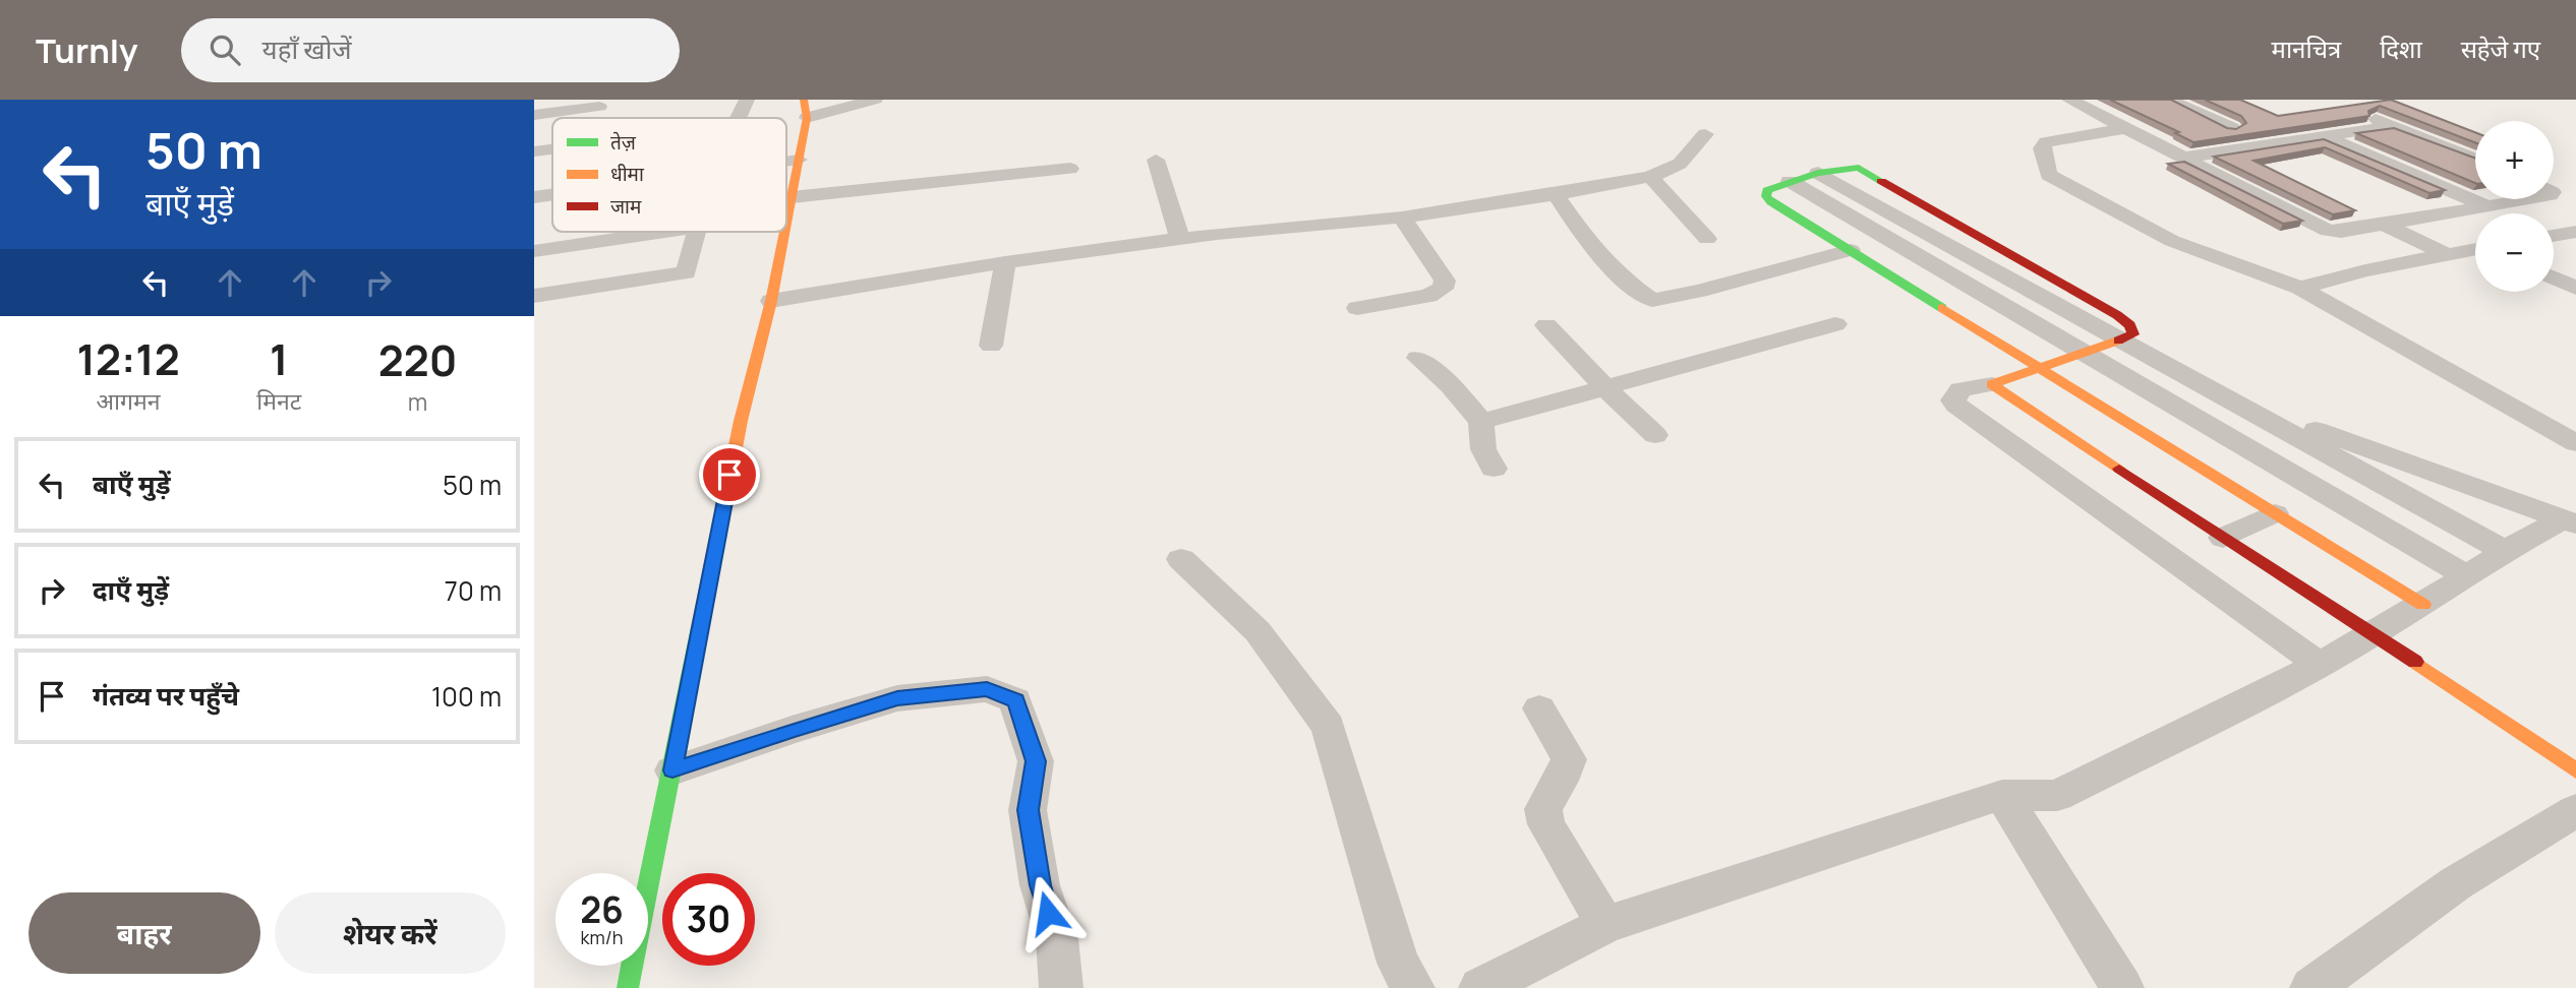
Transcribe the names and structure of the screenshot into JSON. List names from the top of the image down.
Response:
{
  "legend": ["तेज़", "धीमा", "जाम"],
  "page": {
    "header": "Turnly",
    "search": "यहाँ खोजें",
    "nav": ["मानचित्र", "दिशा", "सहेजे गए"],
    "turn": ["50 m", "बाएँ मुड़ें"],
    "map_buttons": ["+", "−"],
    "eta": [
      "12:12",
      "आगमन",
      "1",
      "मिनट",
      "220",
      "m"
    ],
    "list": [
      {
        "name": "बाएँ मुड़ें",
        "value": "50 m"
      },
      {
        "name": "दाएँ मुड़ें",
        "value": "70 m"
      },
      {
        "name": "गंतव्य पर पहुँचे",
        "value": "100 m"
      }
    ],
    "speed": "26 km/h",
    "limit": "30",
    "buttons": ["बाहर", "शेयर करें"]
  }
}
